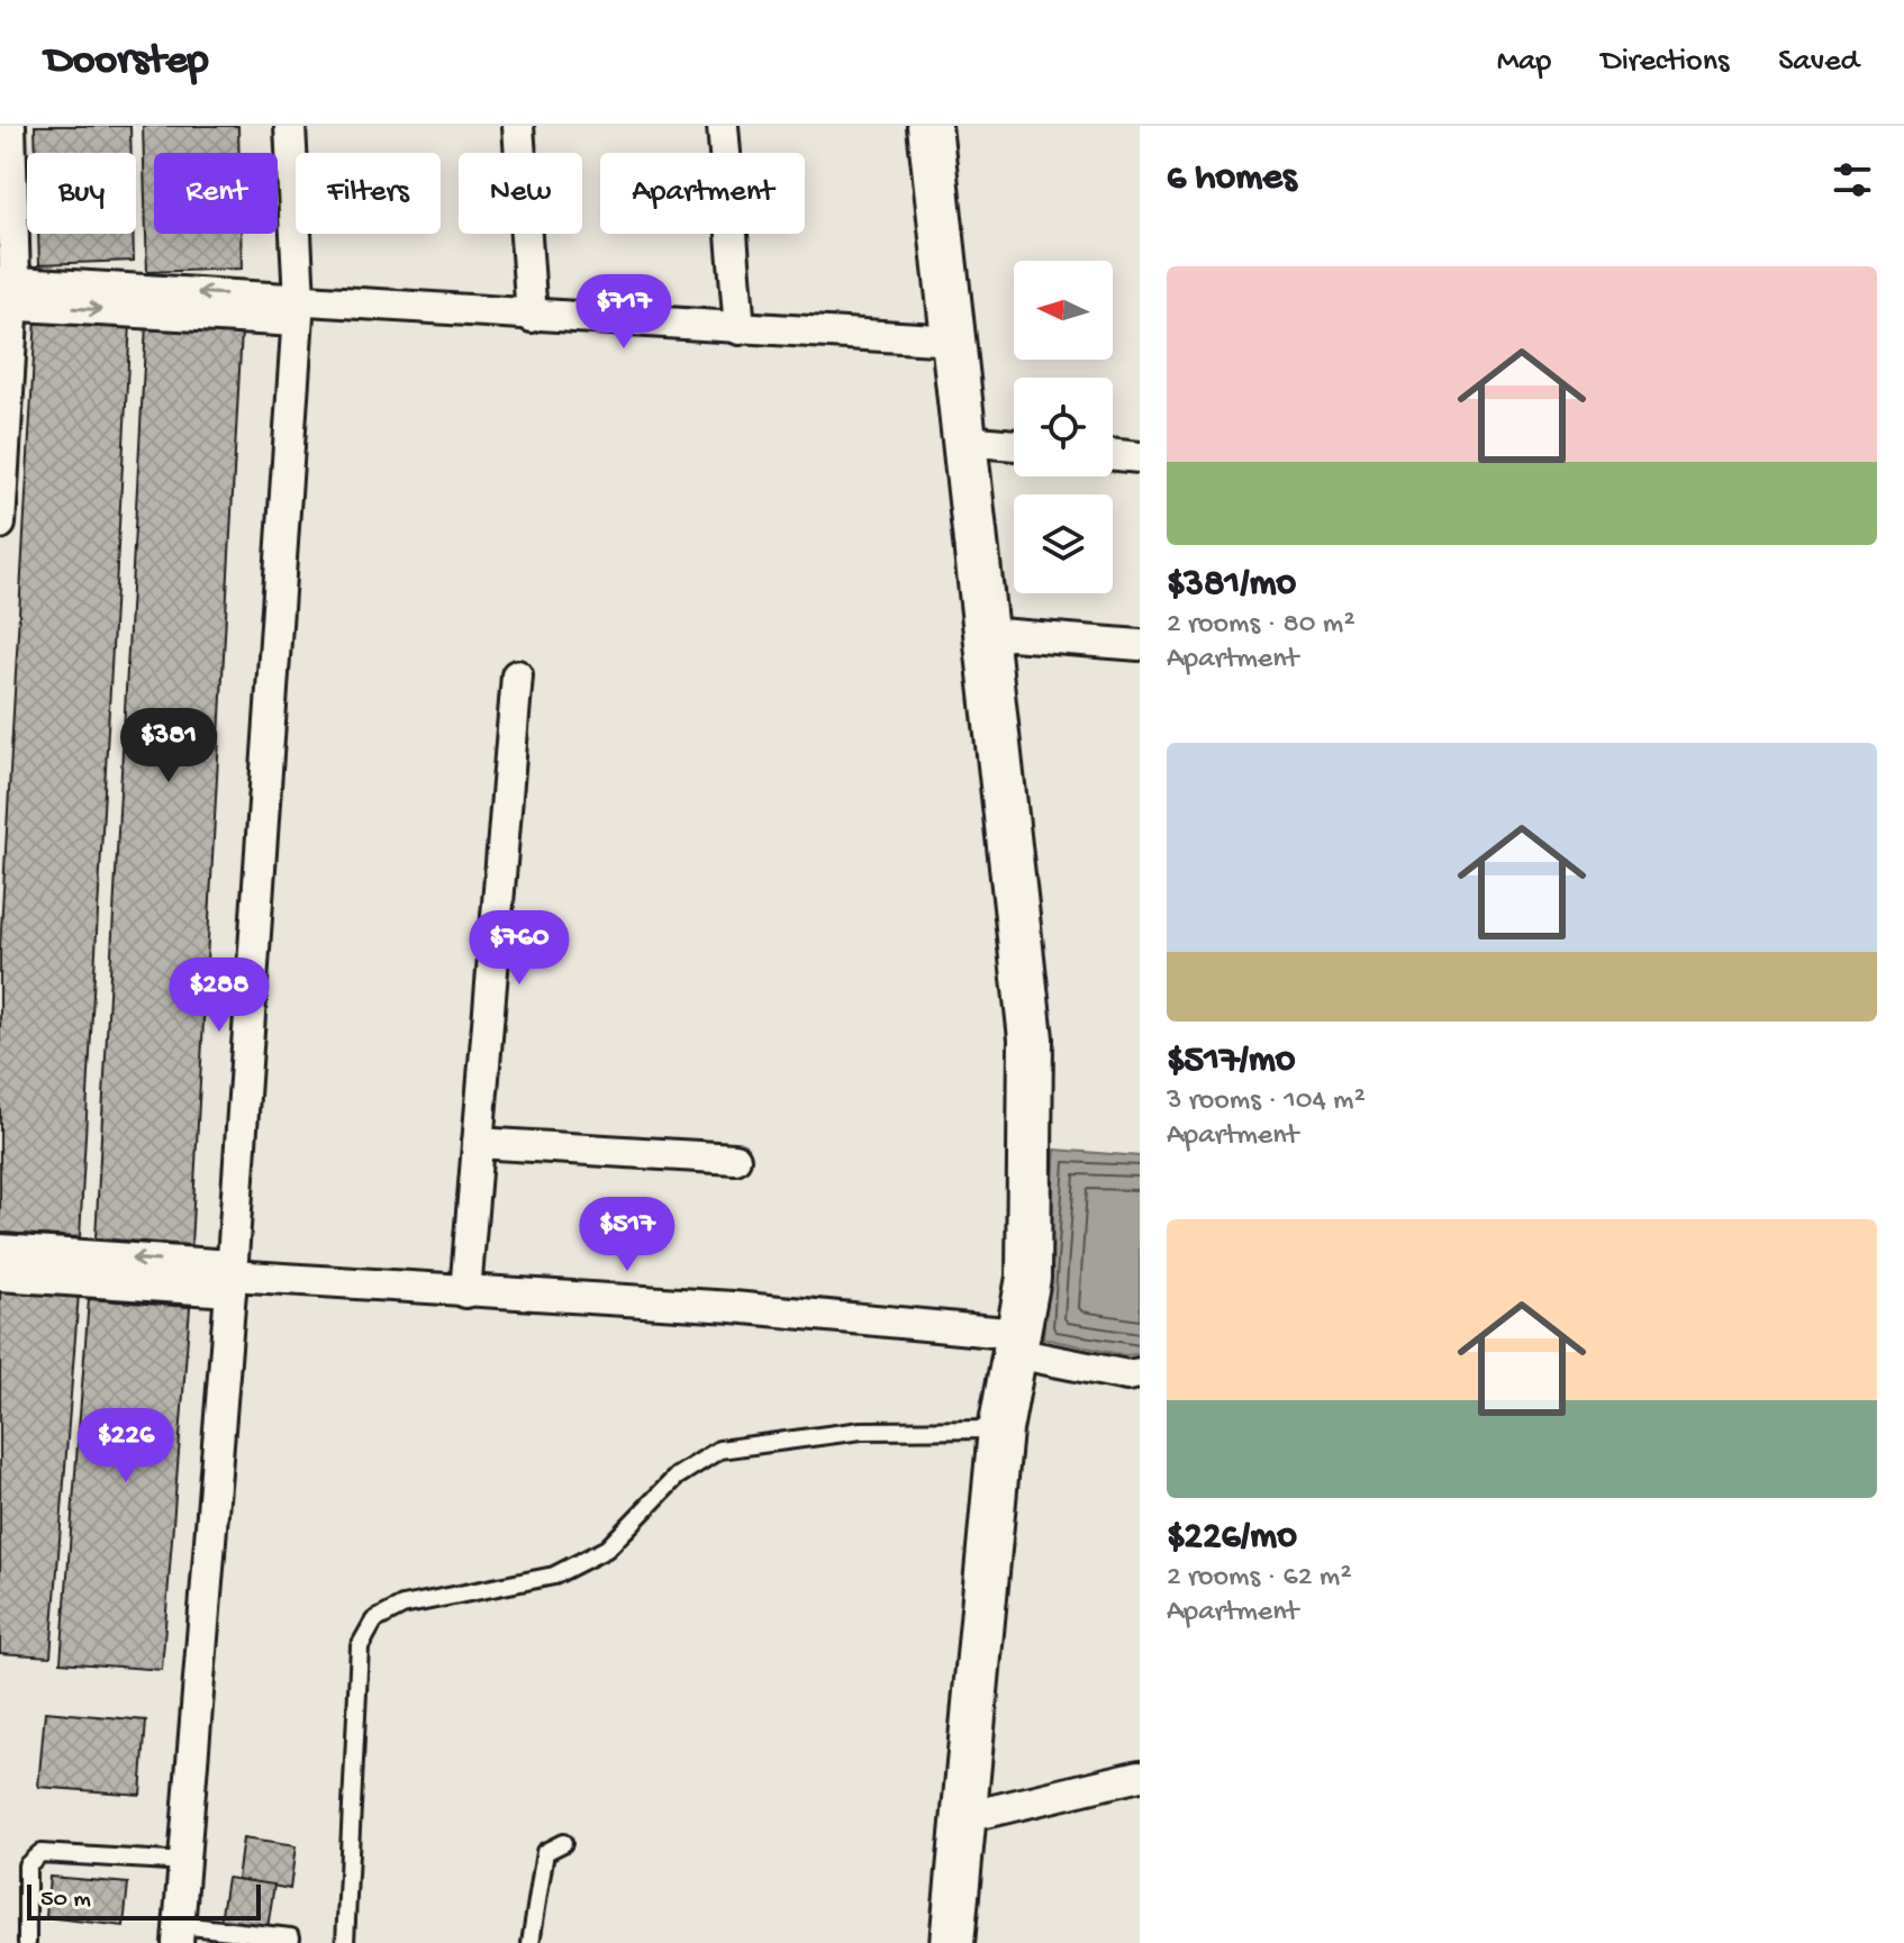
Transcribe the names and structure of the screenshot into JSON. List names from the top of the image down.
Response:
{
  "scale_bar": "50 m",
  "north": "left",
  "page": {
    "header": "Doorstep",
    "nav": ["Map", "Directions", "Saved"],
    "heading": "6 homes",
    "chip": [
      "Buy",
      "Rent",
      "Filters",
      "New",
      "Apartment"
    ],
    "list": [
      {
        "name": "$381/mo",
        "note": "2 rooms · 80 m² · Apartment"
      },
      {
        "name": "$517/mo",
        "note": "3 rooms · 104 m² · Apartment"
      },
      {
        "name": "$226/mo",
        "note": "2 rooms · 62 m² · Apartment"
      }
    ],
    "price": [
      "$717",
      "$381",
      "$760",
      "$288",
      "$517",
      "$226"
    ],
    "scale": "50 m"
  }
}
